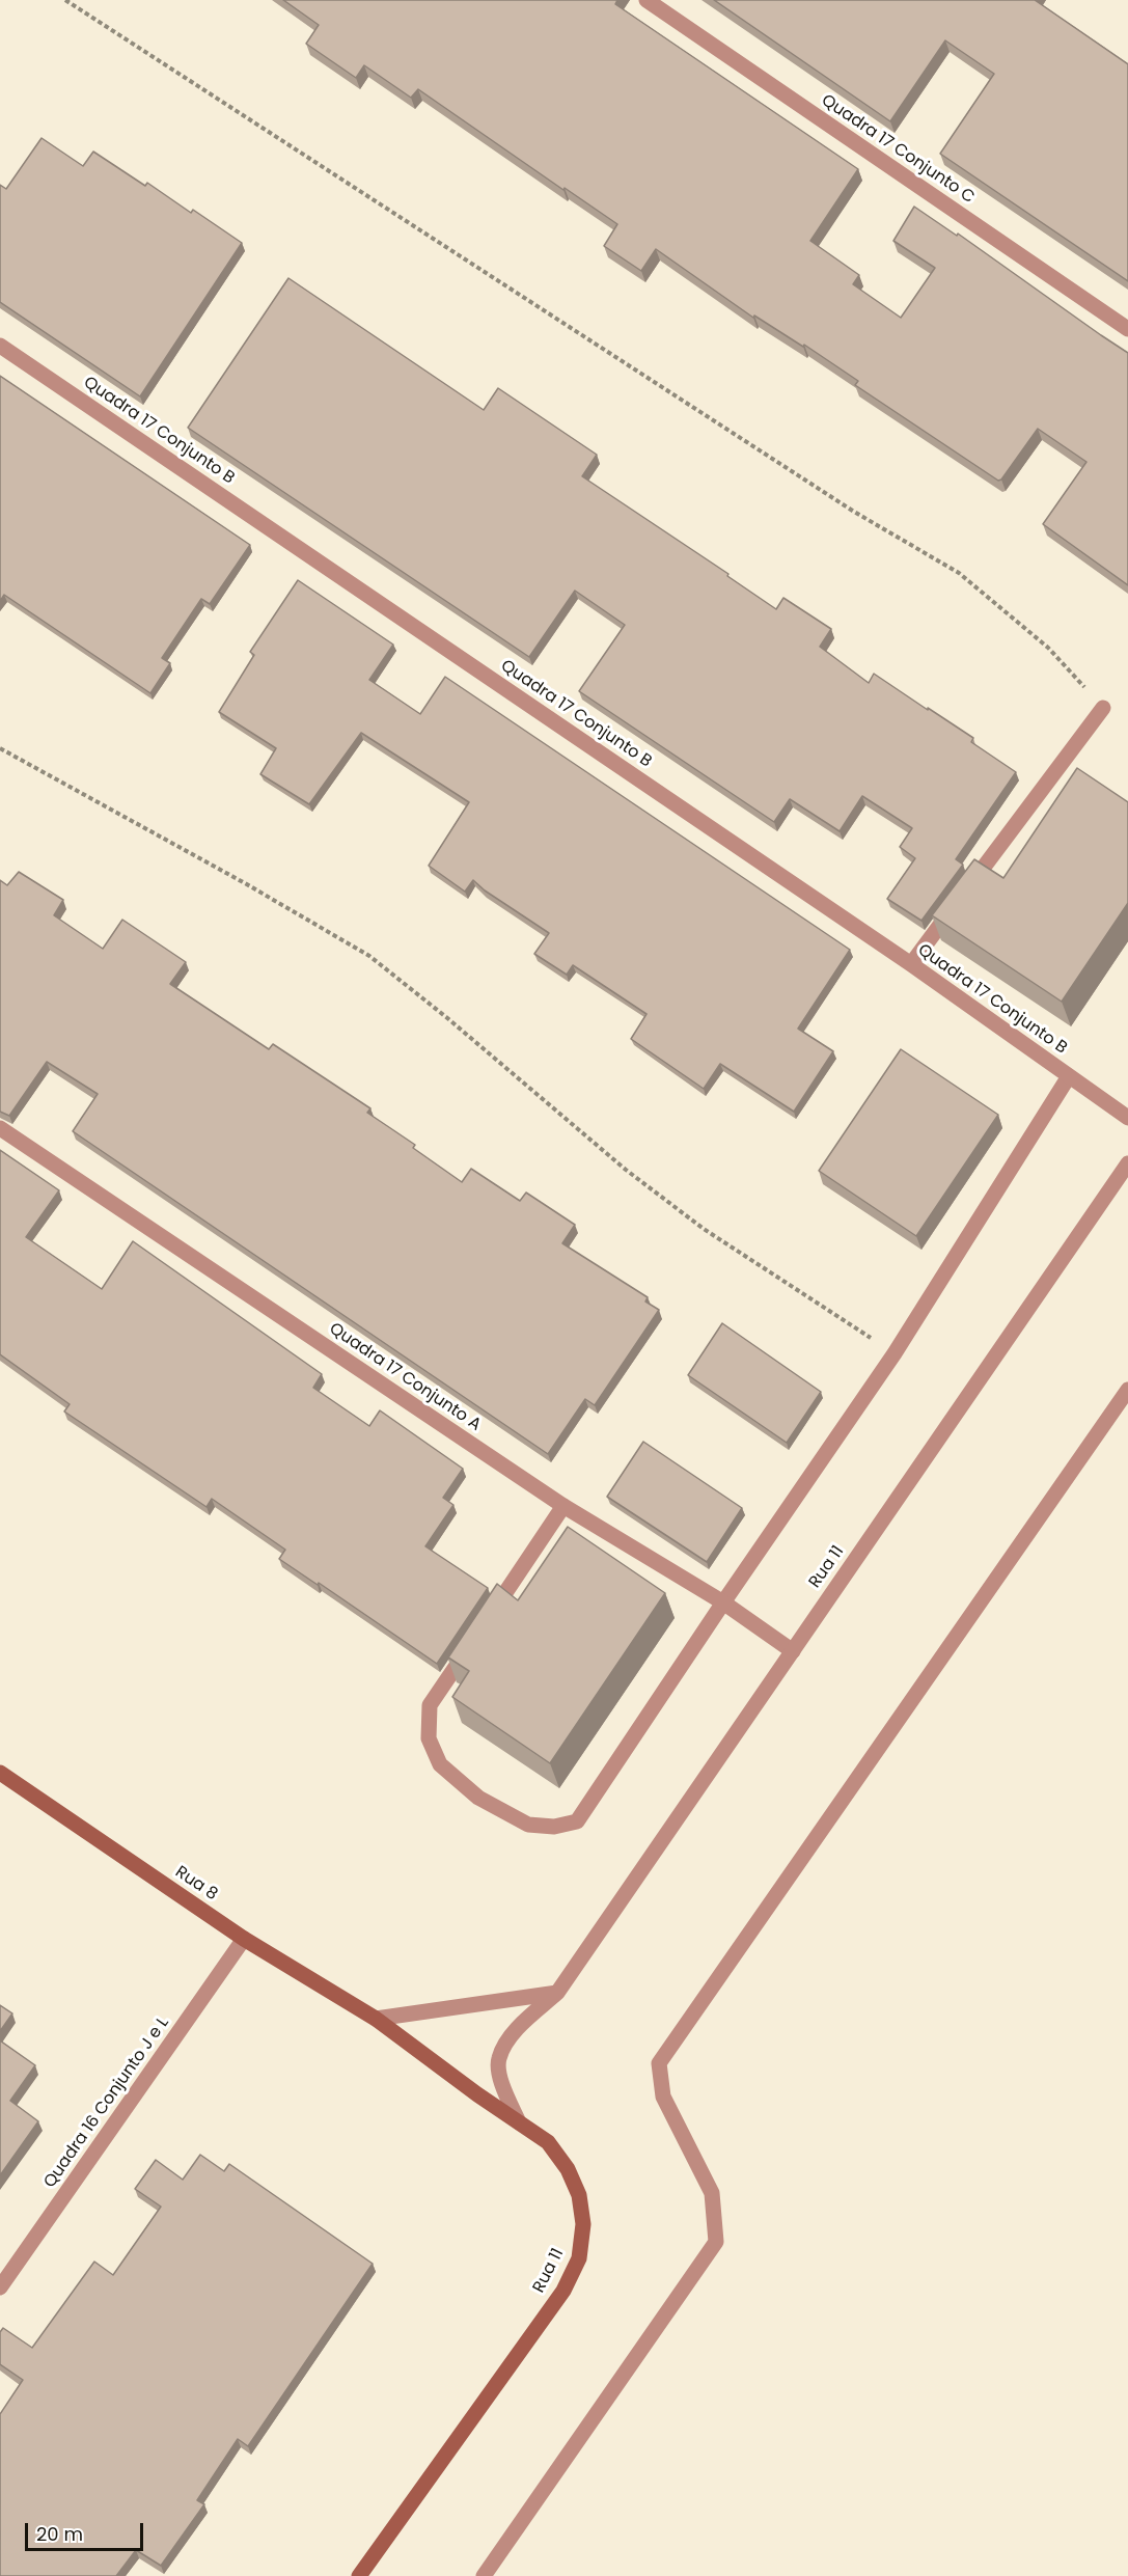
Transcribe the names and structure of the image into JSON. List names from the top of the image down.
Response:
{
  "streets": {
    "main road": ["Rua 11", "Rua 8"],
    "street": [
      "Quadra 17 Conjunto C",
      "Quadra 17 Conjunto B",
      "Quadra 17 Conjunto A",
      "Quadra 16 Conjunto J e L"
    ]
  },
  "crossings": [
    ["Quadra 17 Conjunto A", "Rua 11"],
    ["Rua 11", "Rua 8"],
    ["Rua 8", "Quadra 16 Conjunto J e L"]
  ],
  "scale_bar": "20 m"
}
